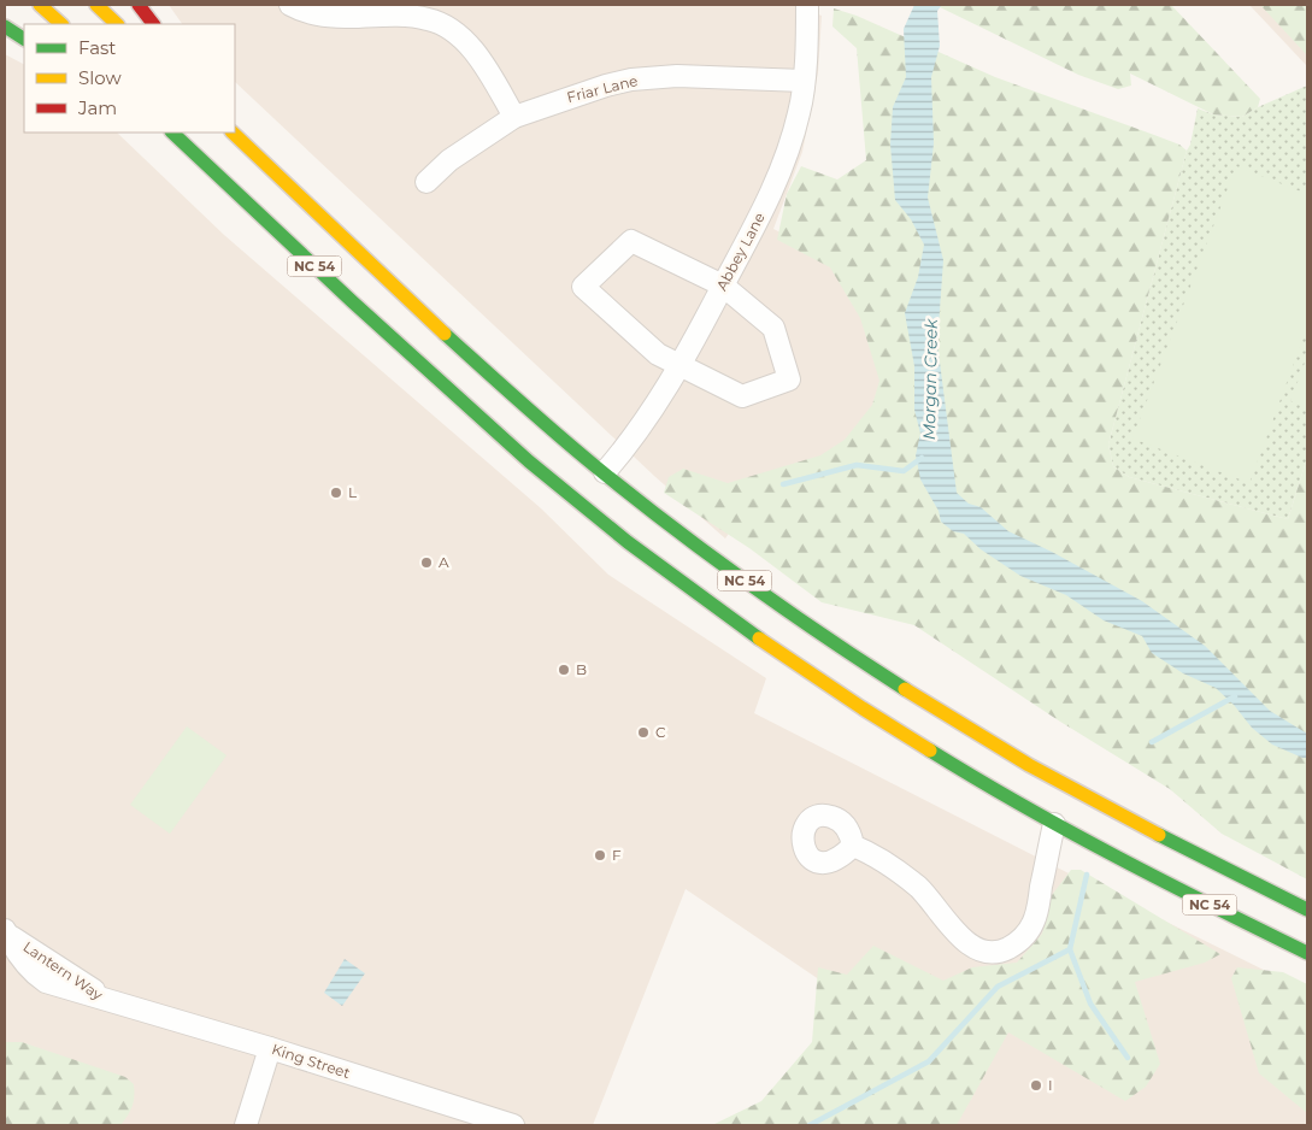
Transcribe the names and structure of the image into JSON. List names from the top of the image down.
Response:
{
  "streets": {
    "highway": ["NC 54"],
    "street": [
      "Friar Lane",
      "Abbey Lane",
      "Lantern Way",
      "King Street"
    ]
  },
  "crossings": [
    ["Friar Lane", "Abbey Lane"],
    ["Abbey Lane", "NC 54"],
    ["Lantern Way", "King Street"]
  ],
  "water": ["Morgan Creek"],
  "places": [
    "L",
    "A",
    "B",
    "C",
    "F",
    "I"
  ],
  "legend": ["Fast", "Slow", "Jam"]
}
